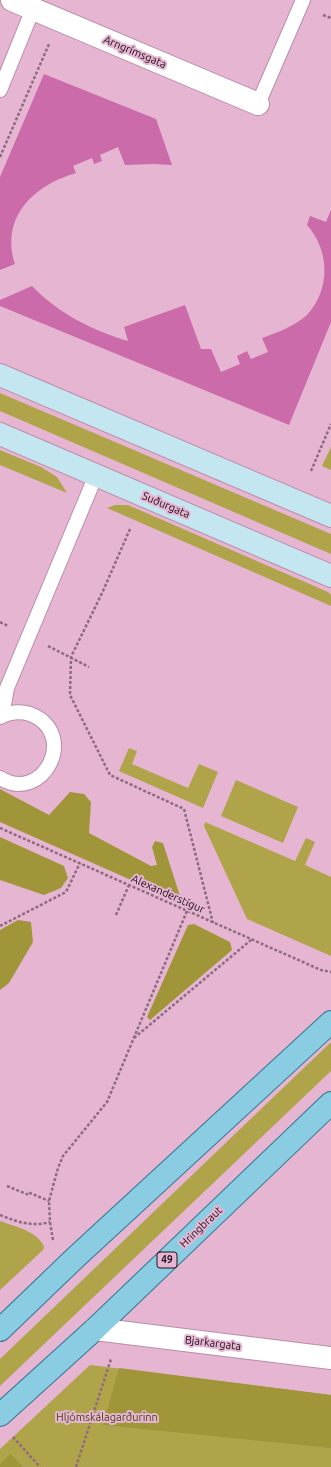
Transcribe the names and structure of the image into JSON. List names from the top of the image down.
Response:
{
  "streets": {
    "main road": ["Suðurgata", "Hringbraut", "49"],
    "street": ["Arngrímsgata", "Bjarkargata"],
    "path": ["Alexanderstígur"]
  },
  "crossings": [
    ["Hringbraut", "Bjarkargata"]
  ],
  "parks": ["Hljómskálagarðurinn"]
}
